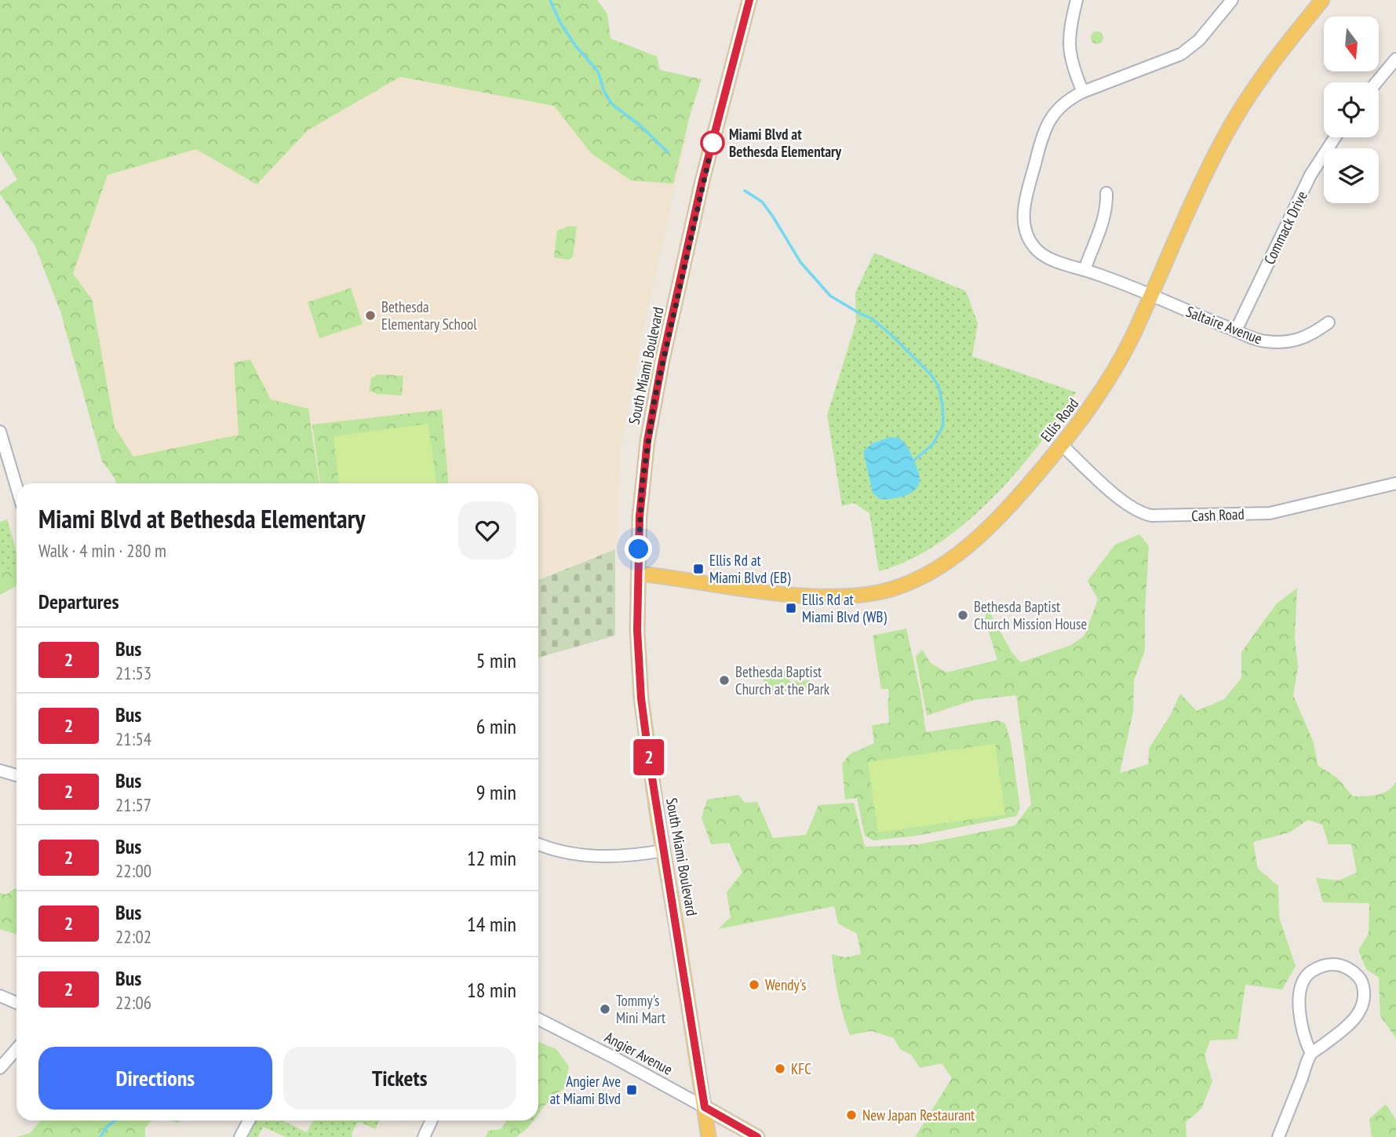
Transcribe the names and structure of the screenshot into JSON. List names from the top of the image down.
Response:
{
  "streets": {
    "main road": ["South Miami Boulevard", "Ellis Road", "Angier Avenue"],
    "street": ["Commack Drive", "Saltaire Avenue", "Cash Road"]
  },
  "crossings": [
    ["Commack Drive", "Saltaire Avenue"],
    ["Saltaire Avenue", "Ellis Road"],
    ["South Miami Boulevard", "Ellis Road"],
    ["South Miami Boulevard", "Angier Avenue"],
    ["Ellis Road", "Cash Road"]
  ],
  "places": {
    "other": [
      "Miami Blvd at Bethesda Elementary",
      "Bethesda Elementary School",
      "Bethesda Baptist Church Mission House",
      "Bethesda Baptist Church at the Park",
      "Wendy's",
      "Tommy's Mini Mart",
      "KFC",
      "New Japan Restaurant"
    ],
    "transit": ["Ellis Rd at Miami Blvd (EB)", "Ellis Rd at Miami Blvd (WB)", "Angier Ave at Miami Blvd"]
  },
  "lines": ["bus line 2"],
  "north": "bottom",
  "page": {
    "on_map": "2",
    "heading": [
      ["Miami Blvd at Bethesda Elementary", "Walk · 4 min · 280 m"],
      "Departures"
    ],
    "list": [
      {
        "mark": "2",
        "name": "Bus",
        "note": "21:53",
        "value": "5 min"
      },
      {
        "mark": "2",
        "name": "Bus",
        "note": "21:54",
        "value": "6 min"
      },
      {
        "mark": "2",
        "name": "Bus",
        "note": "21:57",
        "value": "9 min"
      },
      {
        "mark": "2",
        "name": "Bus",
        "note": "22:00",
        "value": "12 min"
      },
      {
        "mark": "2",
        "name": "Bus",
        "note": "22:02",
        "value": "14 min"
      },
      {
        "mark": "2",
        "name": "Bus",
        "note": "22:06",
        "value": "18 min"
      }
    ],
    "buttons": ["Directions", "Tickets"]
  }
}
